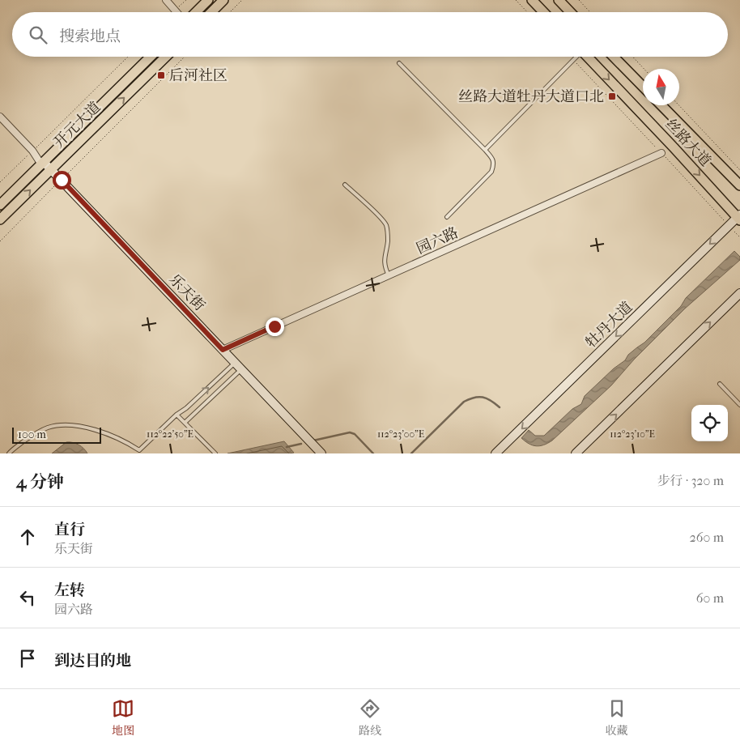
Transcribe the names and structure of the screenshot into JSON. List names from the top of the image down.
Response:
{
  "streets": {
    "main road": ["开元大道", "丝路大道"],
    "street": ["园六路", "乐天街", "牡丹大道"]
  },
  "crossings": [
    ["开元大道", "乐天街"],
    ["丝路大道", "牡丹大道"],
    ["园六路", "乐天街"]
  ],
  "places": {
    "transit": ["后河社区", "丝路大道牡丹大道口北"]
  },
  "scale_bar": "100 m",
  "north": "top",
  "page": {
    "search": "搜索地点",
    "scale": "100 m",
    "heading": ["4 分钟", "步行 · 320 m"],
    "list": [
      ["直行", "乐天街", "260 m"],
      ["左转", "园六路", "60 m"],
      "到达目的地"
    ],
    "nav": ["地图", "路线", "收藏"]
  },
  "coordinates": ["112°22'50\"E", "112°23'00\"E", "112°23'10\"E"]
}
